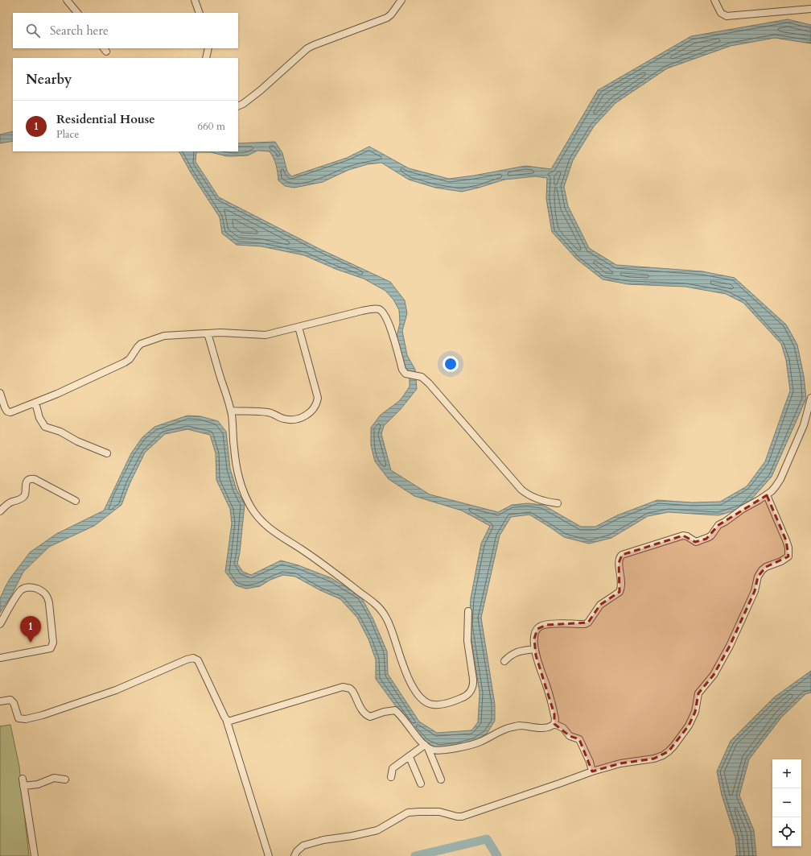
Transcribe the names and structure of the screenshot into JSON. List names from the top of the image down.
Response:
{
  "page": {
    "search": "Search here",
    "heading": "Nearby",
    "list": [
      {
        "mark": "1",
        "name": "Residential House",
        "note": "Place",
        "value": "660 m"
      }
    ],
    "pins": "1",
    "map_buttons": ["+", "−"]
  }
}
